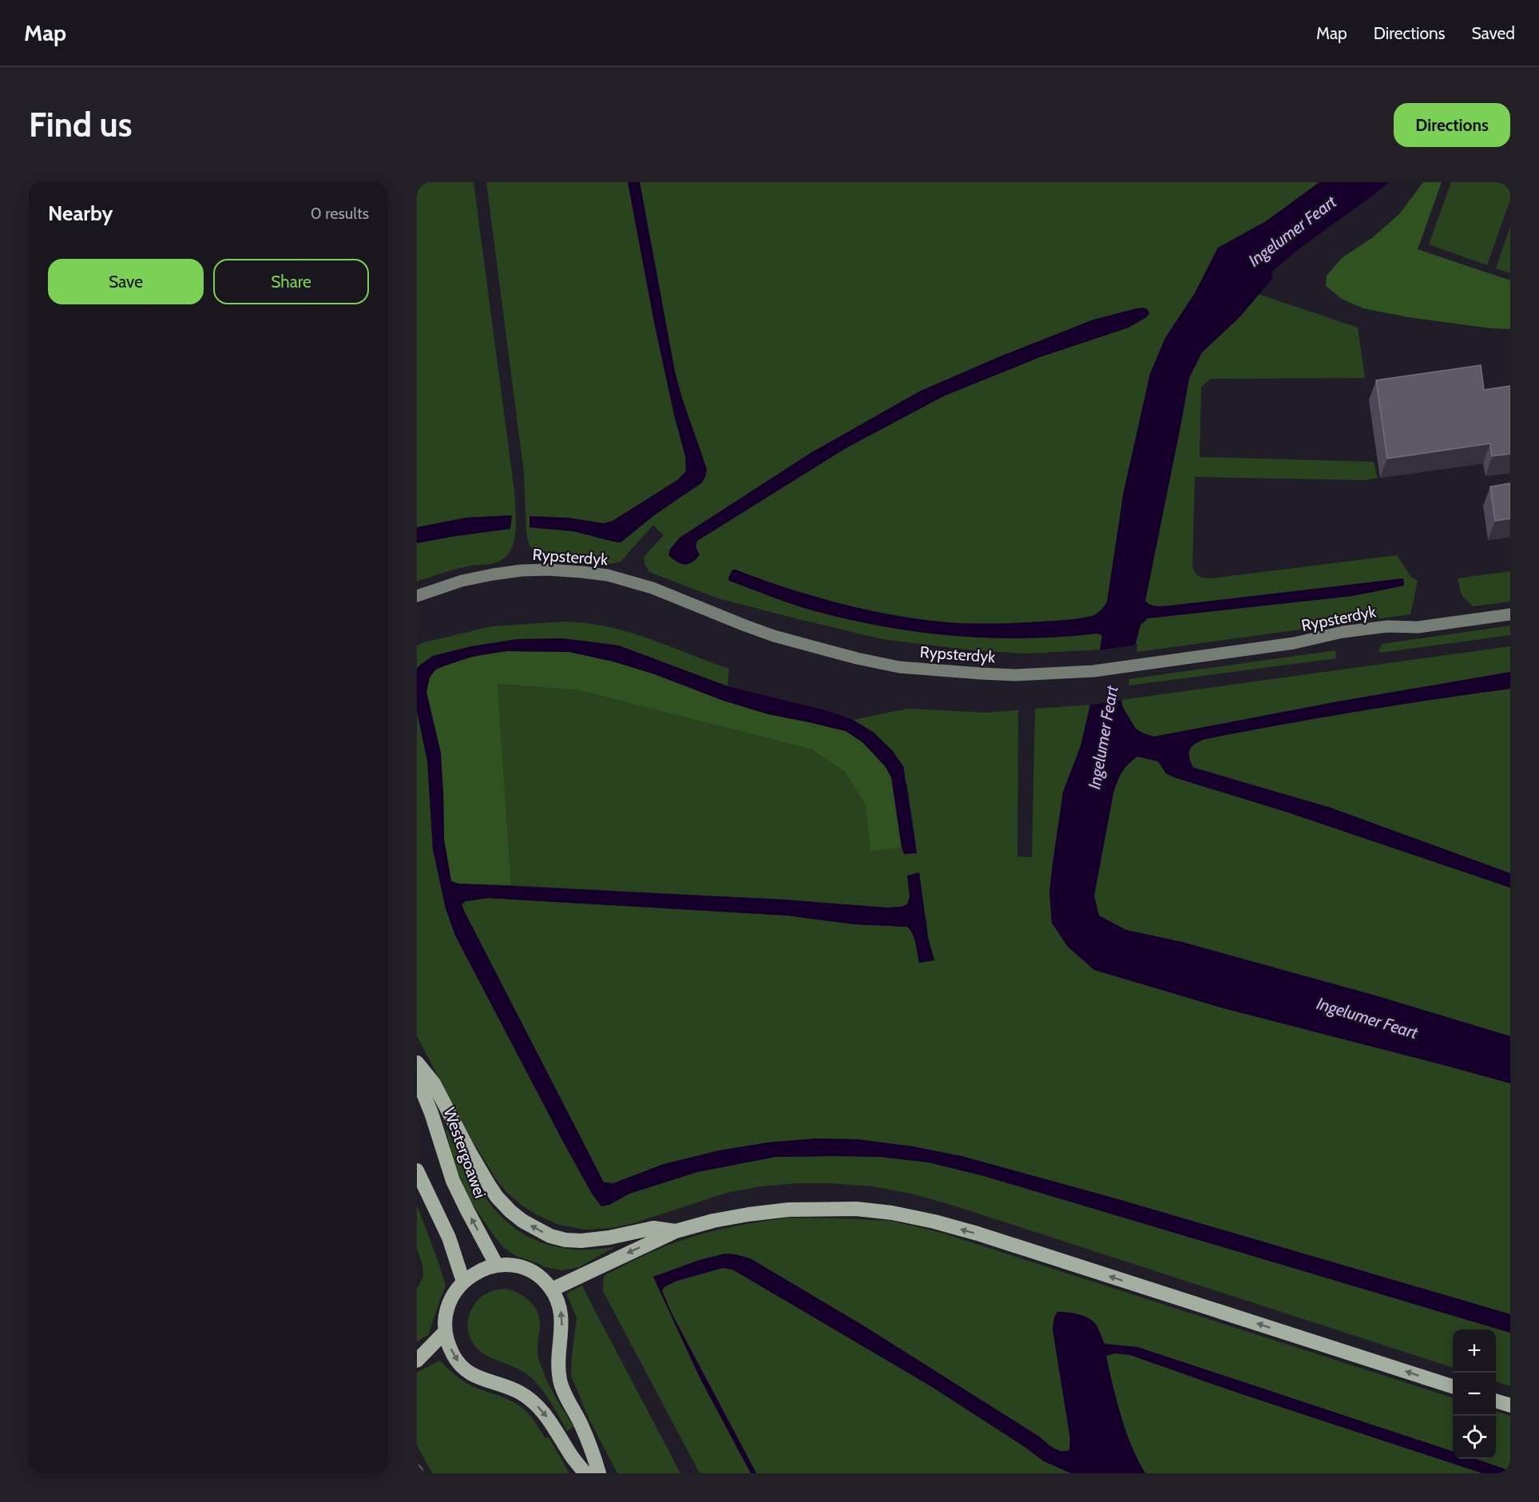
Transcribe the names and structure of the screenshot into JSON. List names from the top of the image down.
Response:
{
  "streets": {
    "highway": ["Westergoawei"],
    "street": ["Rypsterdyk"]
  },
  "water": ["Ingelumer Feart"],
  "page": {
    "header": "Map",
    "nav": ["Map", "Directions", "Saved"],
    "buttons": [
      "Directions",
      ["Save", "Share"]
    ],
    "title": "Find us",
    "heading": ["Nearby", "0 results"],
    "map_buttons": ["+", "−"]
  }
}
